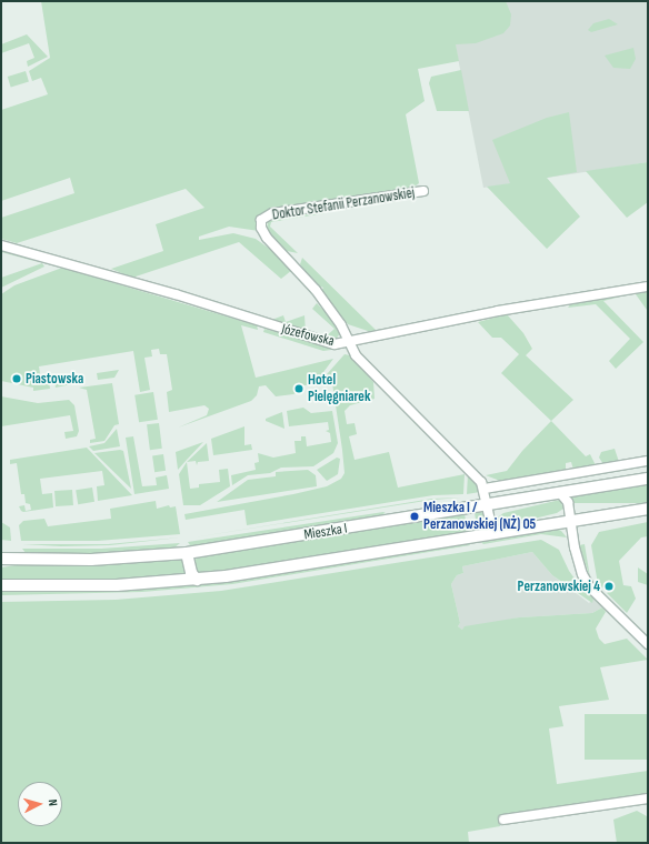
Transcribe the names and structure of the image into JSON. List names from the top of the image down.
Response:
{
  "streets": {
    "street": ["Doktor Stefanii Perzanowskiej", "Józefowska", "Mieszka I"]
  },
  "crossings": [
    ["Doktor Stefanii Perzanowskiej", "Józefowska"],
    ["Doktor Stefanii Perzanowskiej", "Mieszka I"]
  ],
  "places": [
    "Piastowska",
    "Hotel Pielęgniarek",
    "Mieszka I / Perzanowskiej (NŻ) 05",
    "Perzanowskiej 4"
  ],
  "north": "right"
}
